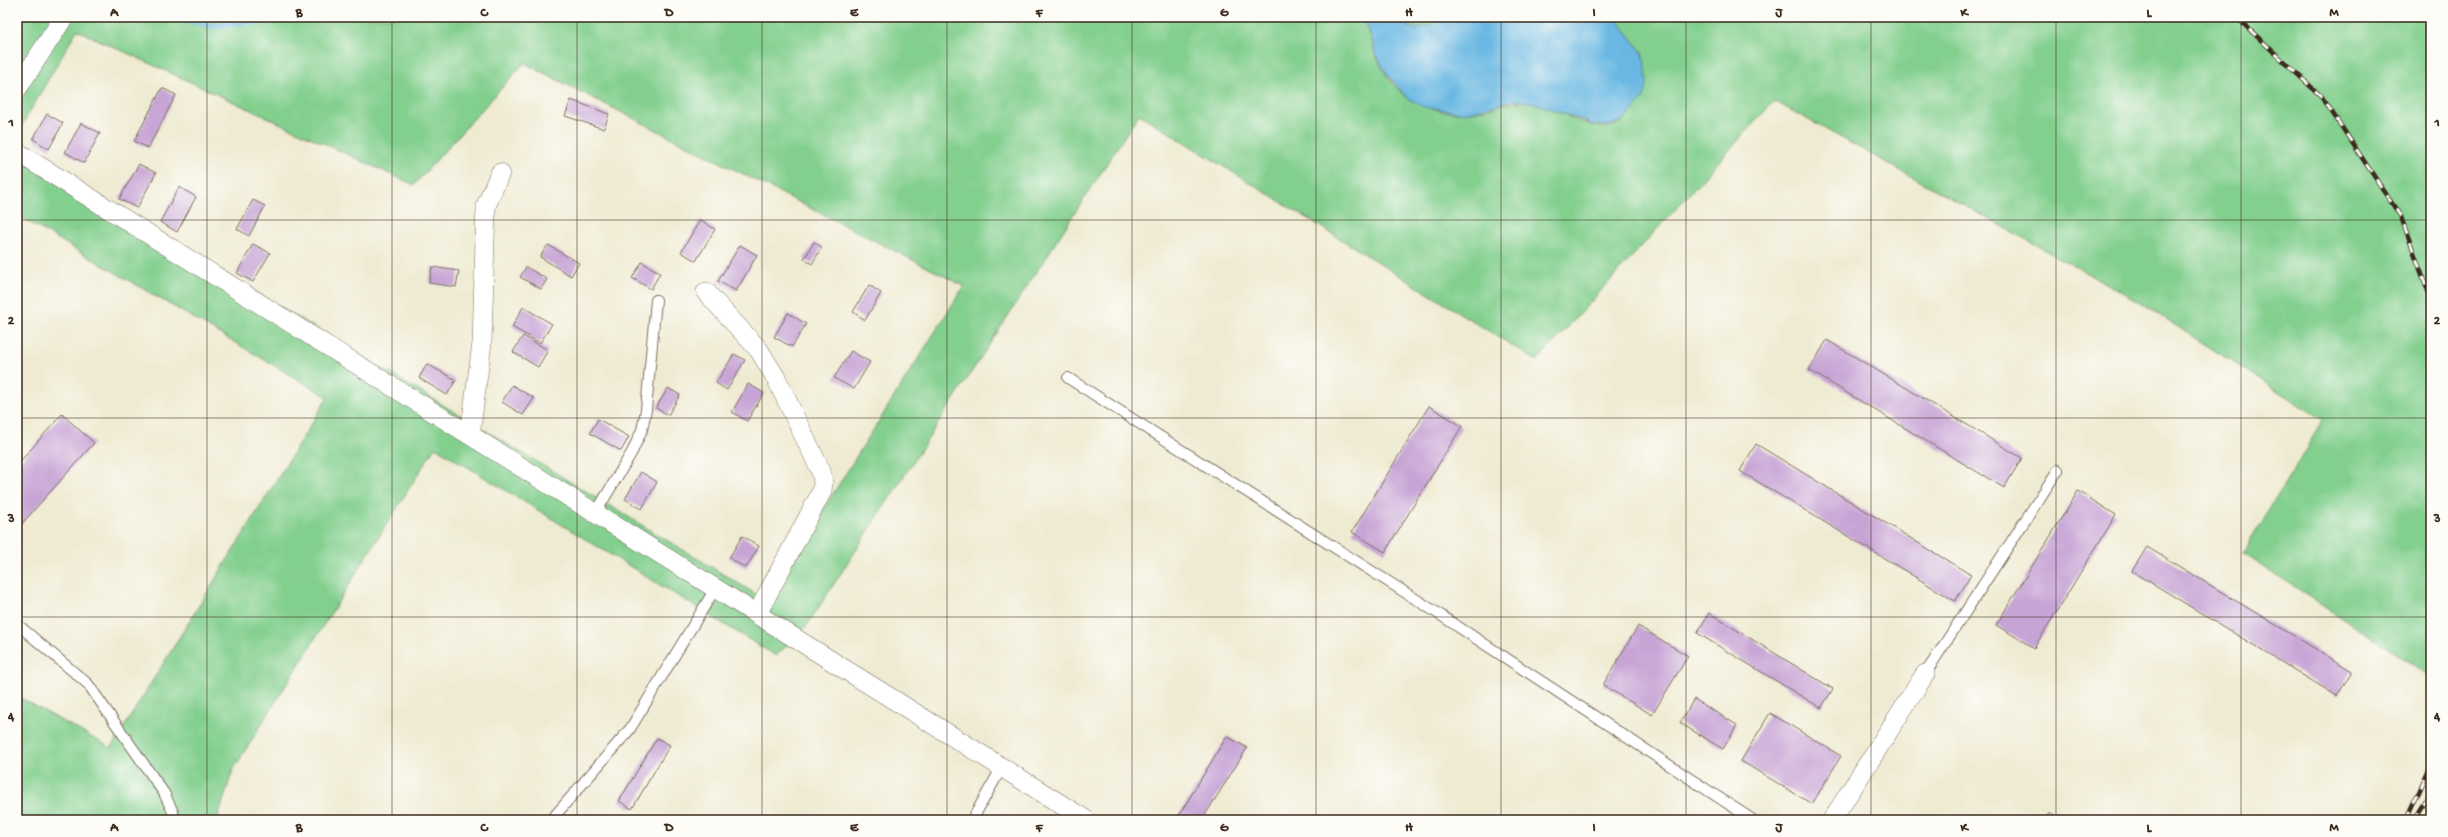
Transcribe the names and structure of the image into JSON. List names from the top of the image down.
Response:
{
  "grid": {
    "columns": [
      "A",
      "B",
      "C",
      "D",
      "E",
      "F",
      "G",
      "H",
      "I",
      "J",
      "K",
      "L",
      "M"
    ],
    "rows": [
      "1",
      "2",
      "3",
      "4"
    ]
  }
}
